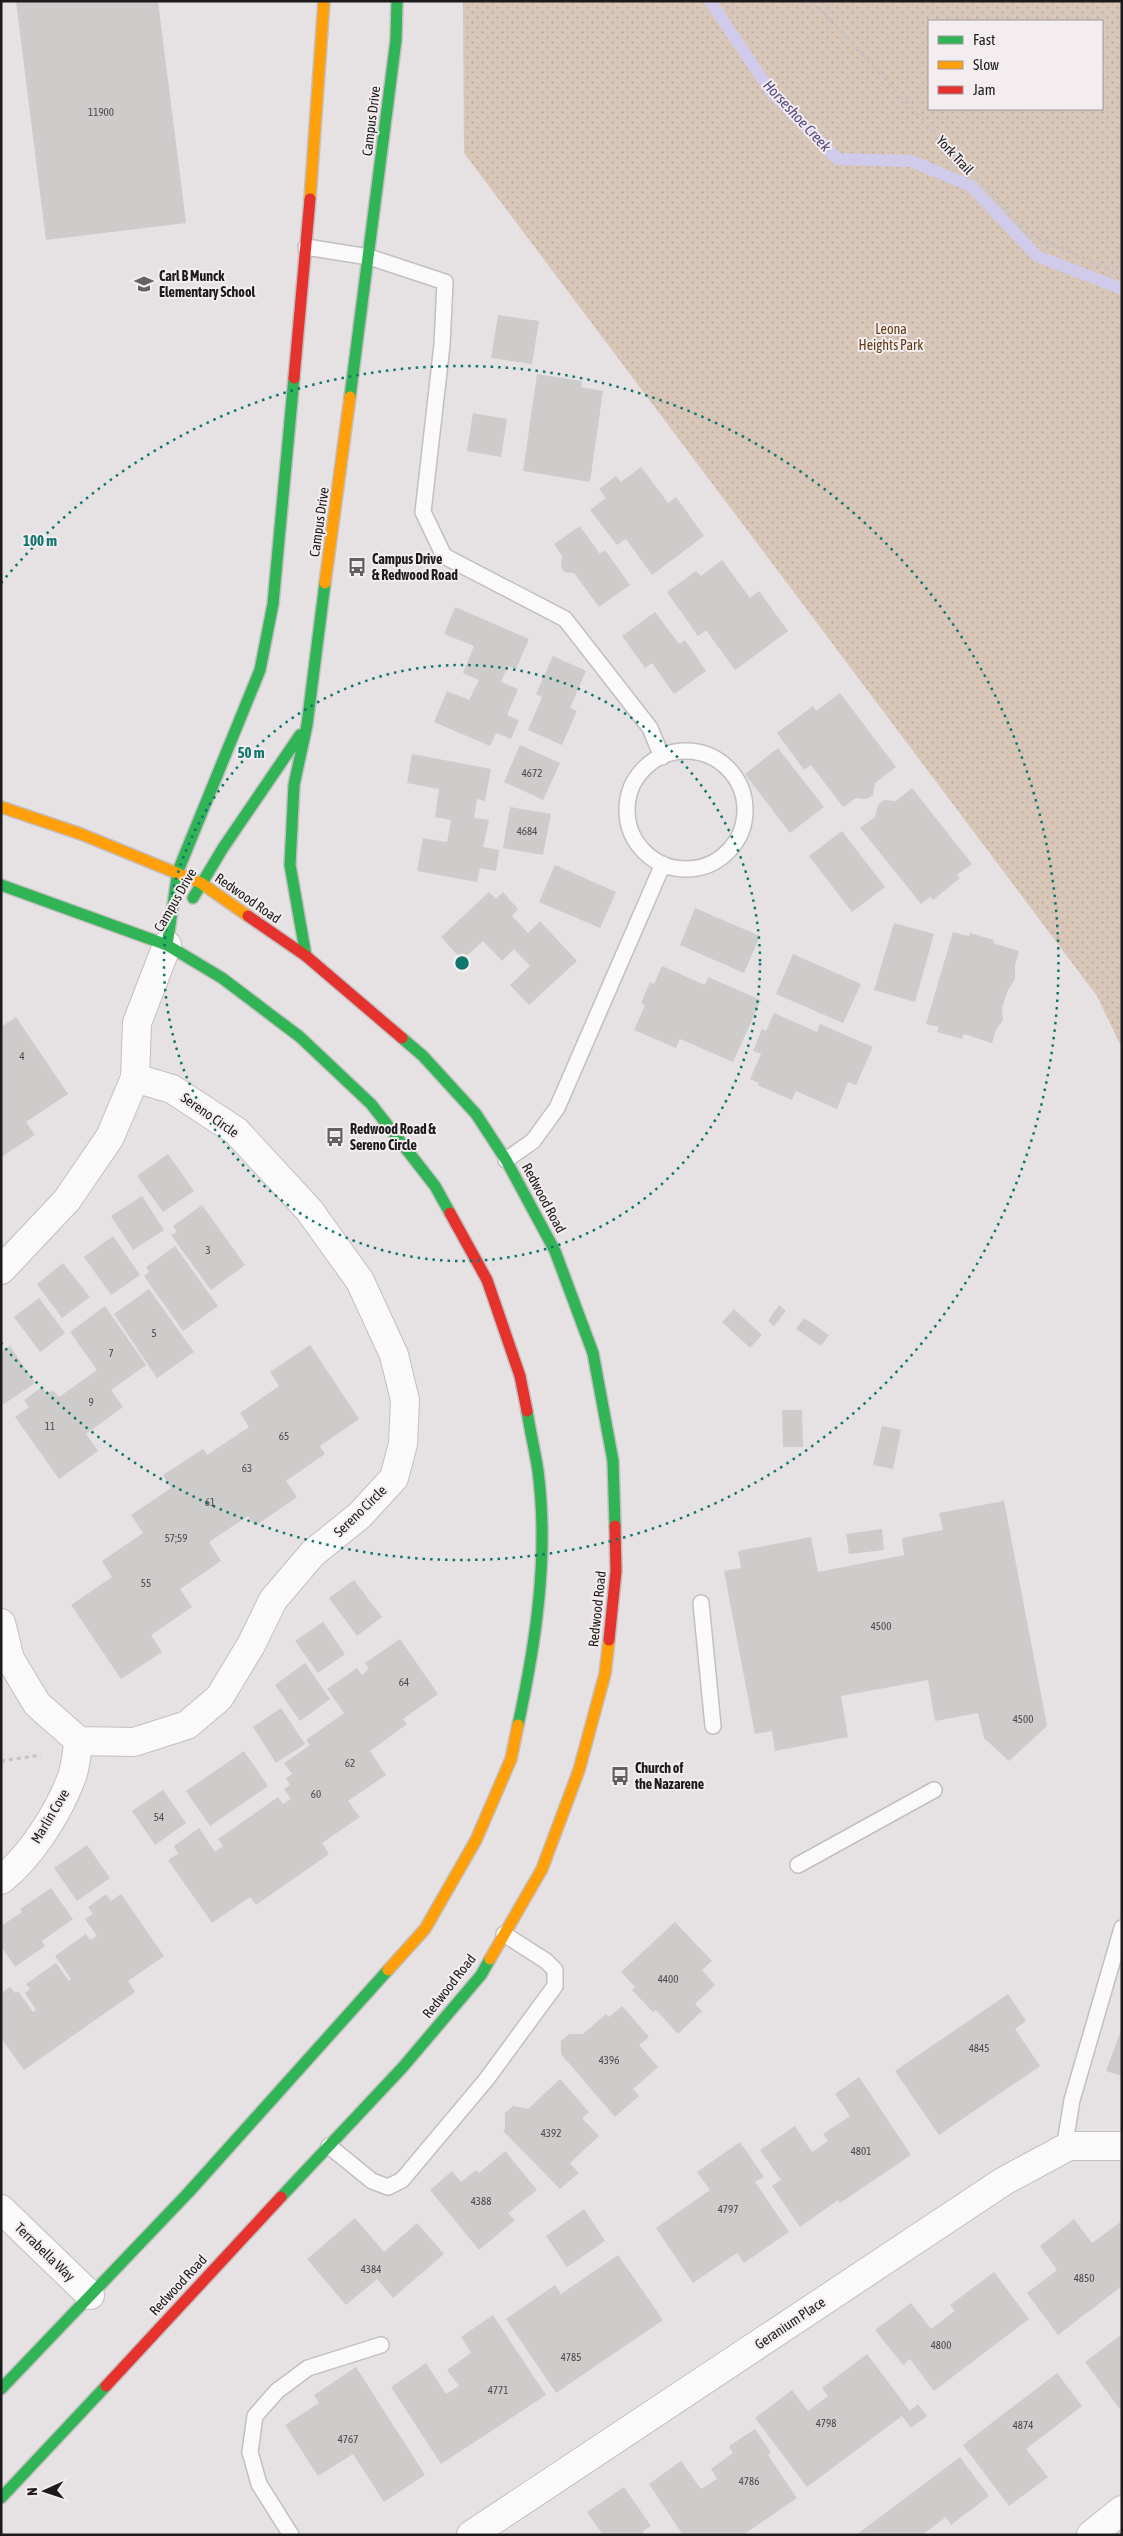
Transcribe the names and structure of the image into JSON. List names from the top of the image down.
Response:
{
  "streets": {
    "main road": ["Campus Drive", "Redwood Road"],
    "street": [
      "Sereno Circle",
      "Marlin Cove",
      "Terrabella Way",
      "Geranium Place"
    ],
    "path": ["York Trail"]
  },
  "crossings": [
    ["Campus Drive", "Redwood Road"],
    ["Sereno Circle", "Marlin Cove"]
  ],
  "water": ["Horseshoe Creek"],
  "parks": ["Leona Heights Park"],
  "places": {
    "school or university": ["Carl B Munck Elementary School"],
    "bus stop": ["Campus Drive & Redwood Road", "Redwood Road & Sereno Circle", "Church of the Nazarene"]
  },
  "house_numbers": [
    "11900",
    "4672",
    "4684",
    "4",
    "3",
    "5",
    "7",
    "9",
    "11",
    "65",
    "63",
    "61",
    "57;59",
    "55",
    "4500",
    "64",
    "4500",
    "62",
    "60",
    "54",
    "4400",
    "4845",
    "4396",
    "4392",
    "4801",
    "4388",
    "4797",
    "4384",
    "4850",
    "4800",
    "4785",
    "4771",
    "4798",
    "4874",
    "4767",
    "4786"
  ],
  "legend": ["Fast", "Slow", "Jam"],
  "north": "left",
  "rings": ["100 m", "50 m"]
}
